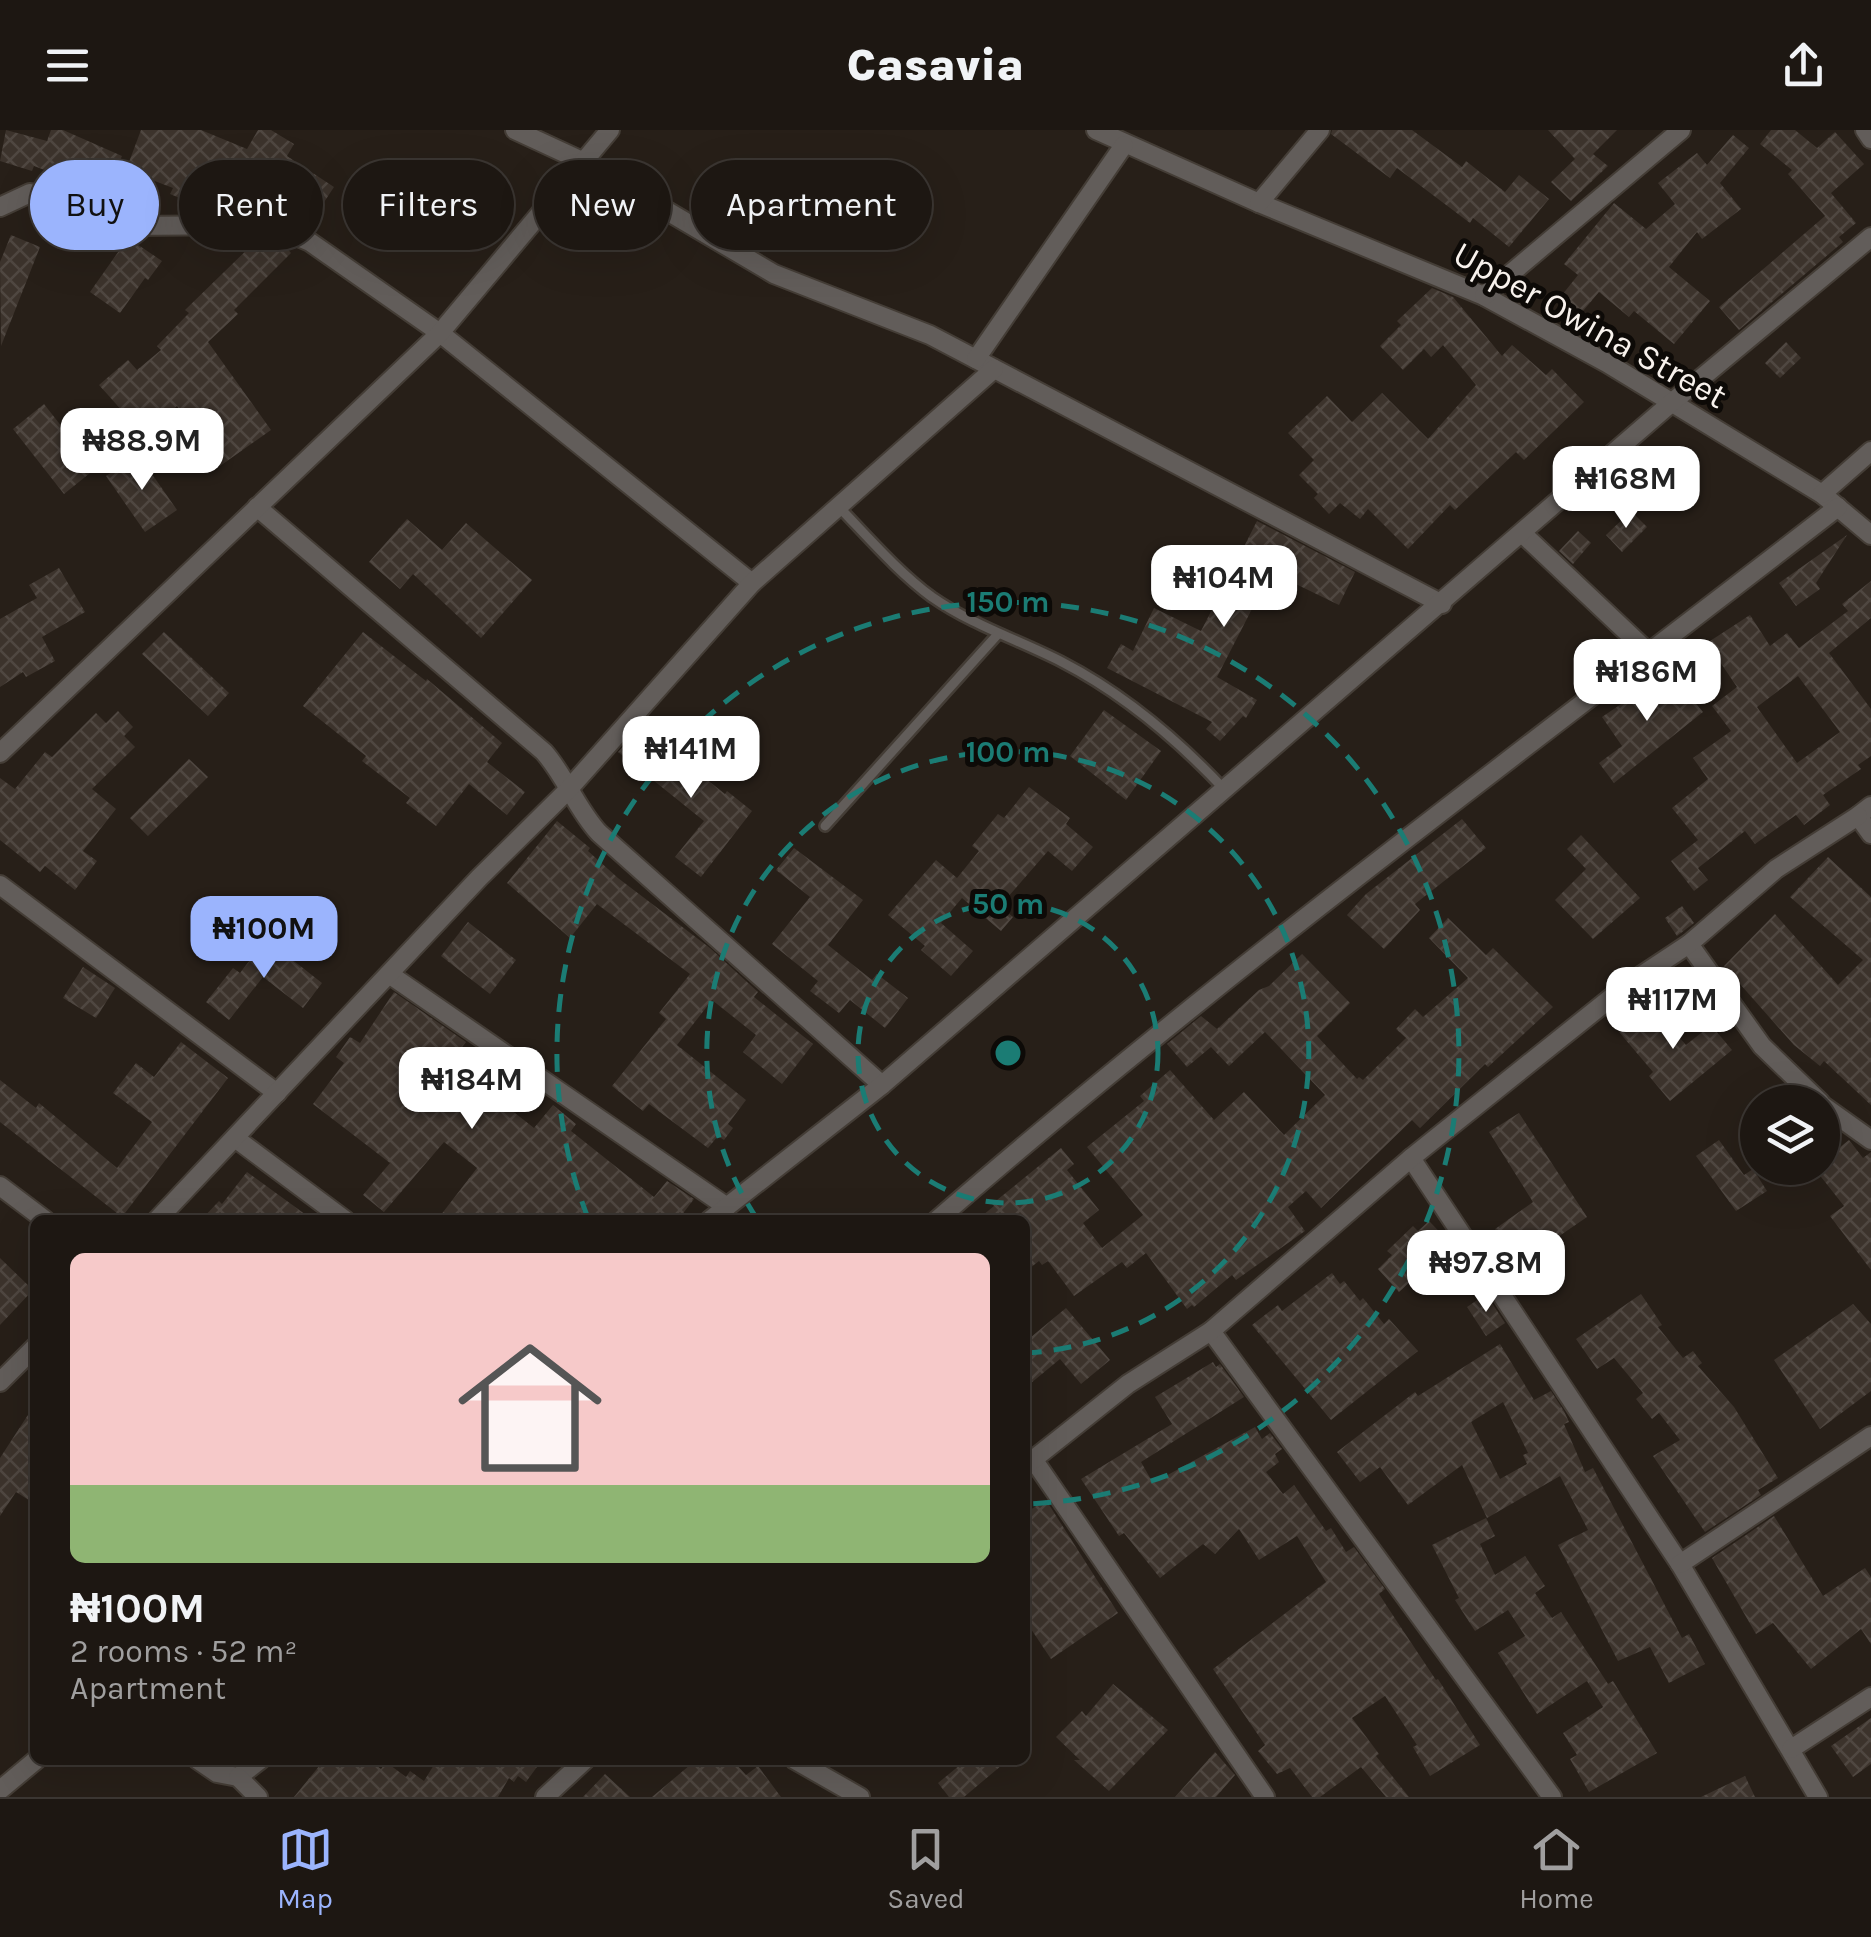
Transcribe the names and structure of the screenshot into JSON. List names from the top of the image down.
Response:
{
  "streets": {
    "street": ["Upper Owina Street"]
  },
  "page": {
    "header": "Casavia",
    "chip": [
      "Buy",
      "Rent",
      "Filters",
      "New",
      "Apartment"
    ],
    "price": [
      "₦88.9M",
      "₦168M",
      "₦104M",
      "₦186M",
      "₦141M",
      "₦100M",
      "₦117M",
      "₦184M",
      "₦97.8M"
    ],
    "list": [
      {
        "name": "₦100M",
        "note": "2 rooms · 52 m² · Apartment"
      }
    ],
    "tabs": ["Map", "Saved", "Home"]
  },
  "rings": ["150 m", "100 m", "50 m"]
}
